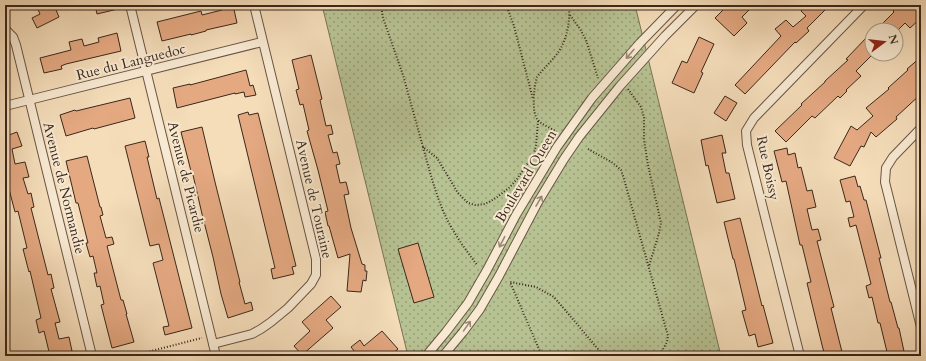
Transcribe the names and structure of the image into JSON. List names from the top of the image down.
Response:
{
  "streets": {
    "street": [
      "Rue du Languedoc",
      "Rue Boissy",
      "Boulevard Queen",
      "Avenue de Picardie",
      "Avenue de Normandie",
      "Avenue de Touraine"
    ]
  },
  "crossings": [
    ["Rue du Languedoc", "Avenue de Picardie"],
    ["Rue du Languedoc", "Avenue de Normandie"],
    ["Rue du Languedoc", "Avenue de Touraine"],
    ["Avenue de Picardie", "Avenue de Touraine"]
  ],
  "north": "right"
}
